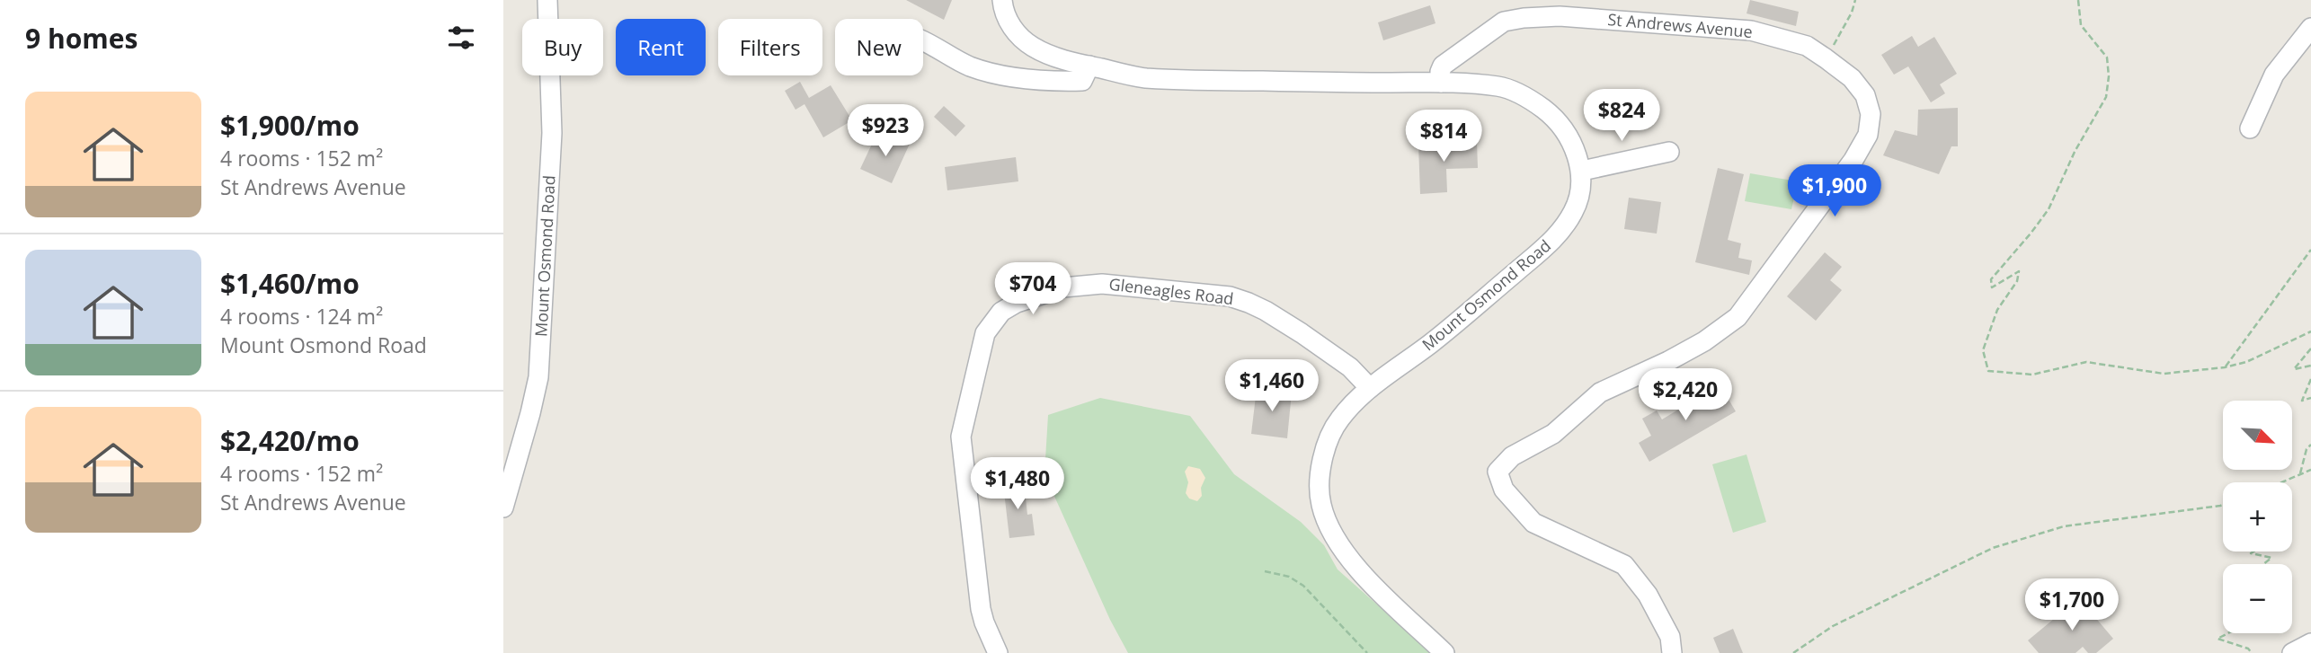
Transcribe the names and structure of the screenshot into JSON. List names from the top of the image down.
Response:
{
  "streets": {
    "street": ["St Andrews Avenue", "Mount Osmond Road", "Gleneagles Road"]
  },
  "crossings": [
    ["Mount Osmond Road", "Gleneagles Road"]
  ],
  "north": "bottom right",
  "page": {
    "heading": "9 homes",
    "chip": [
      "Buy",
      "Rent",
      "Filters",
      "New"
    ],
    "list": [
      {
        "name": "$1,900/mo",
        "note": "4 rooms · 152 m² · St Andrews Avenue"
      },
      {
        "name": "$1,460/mo",
        "note": "4 rooms · 124 m² · Mount Osmond Road"
      },
      {
        "name": "$2,420/mo",
        "note": "4 rooms · 152 m² · St Andrews Avenue"
      }
    ],
    "price": [
      "$824",
      "$923",
      "$814",
      "$1,900",
      "$704",
      "$1,460",
      "$2,420",
      "$1,480",
      "$1,700"
    ],
    "map_buttons": ["+", "−"]
  }
}
